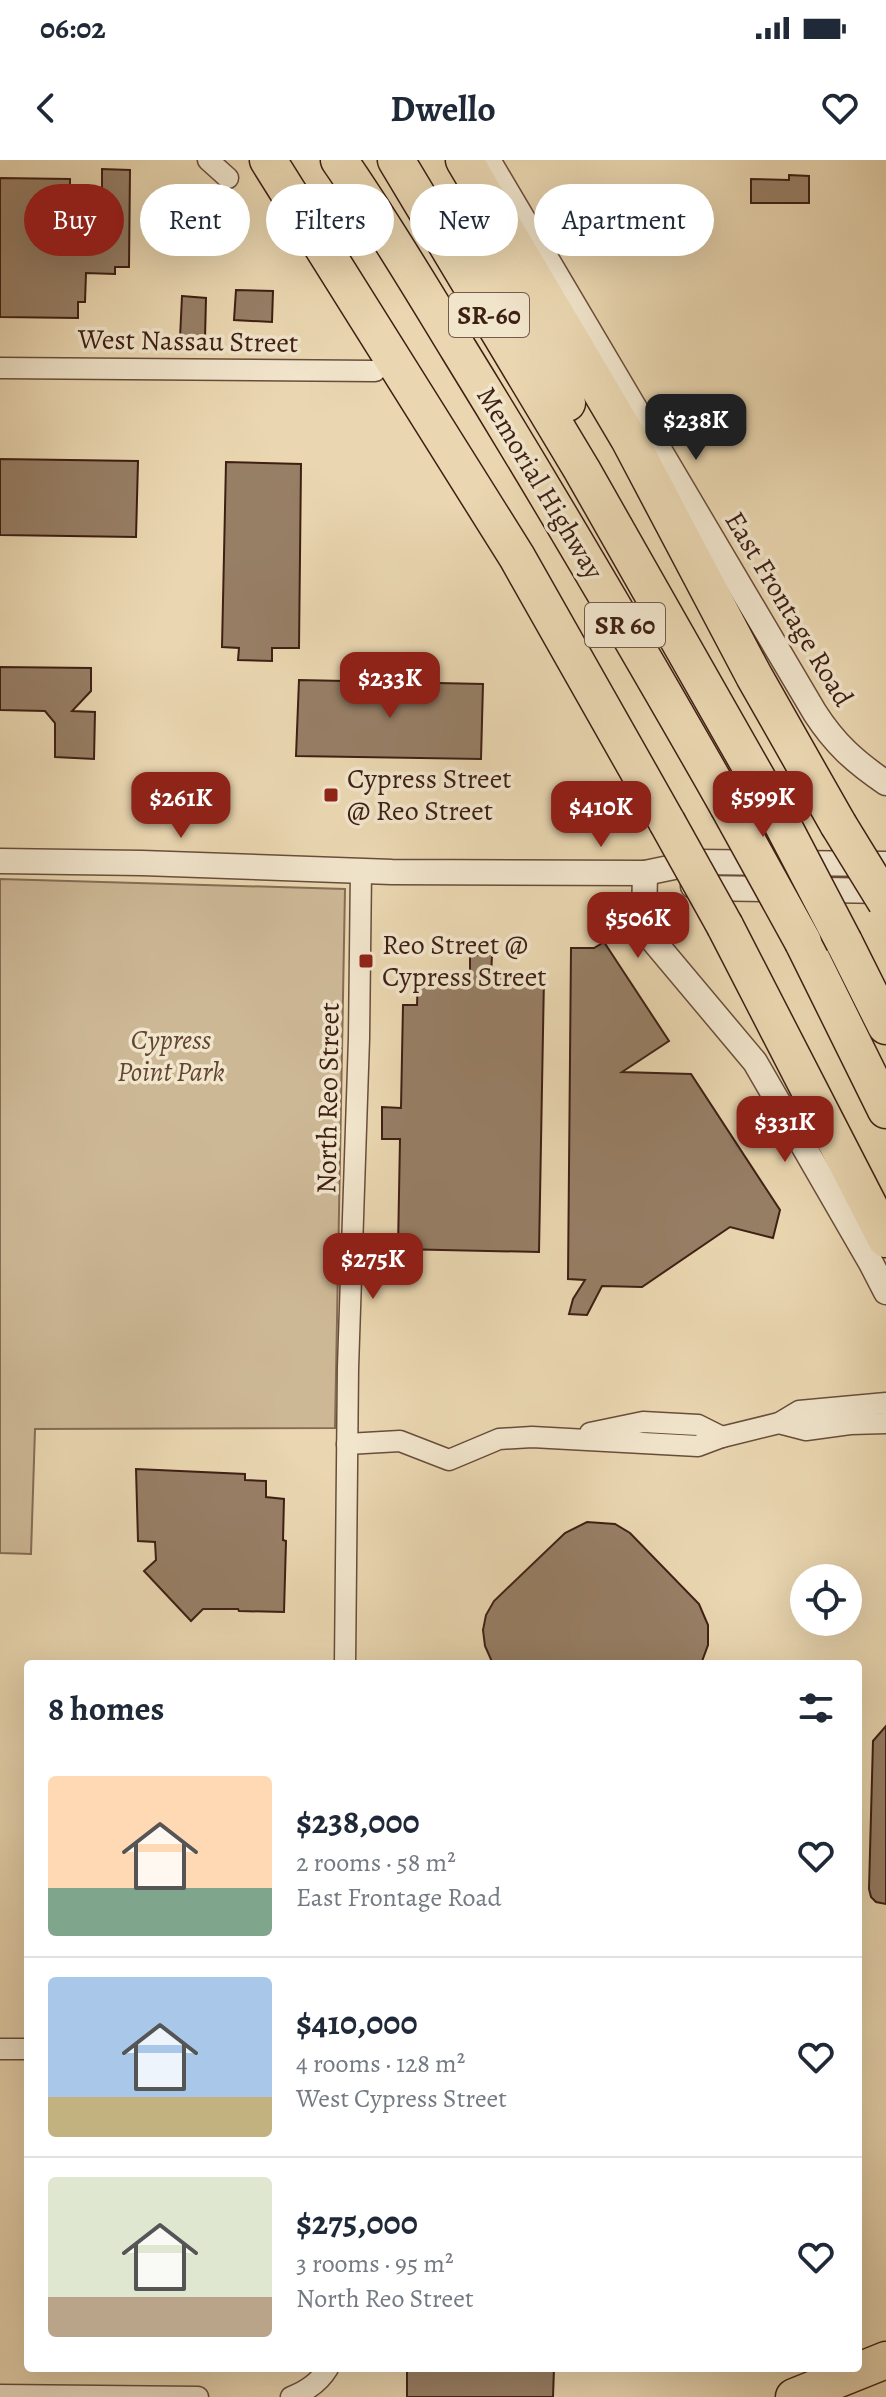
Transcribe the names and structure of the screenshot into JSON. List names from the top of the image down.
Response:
{
  "streets": {
    "highway": ["SR-60", "Memorial Highway", "SR 60"],
    "street": ["West Nassau Street", "East Frontage Road", "North Reo Street"]
  },
  "parks": ["Cypress Point Park"],
  "places": {
    "transit": ["Cypress Street @ Reo Street", "Reo Street @ Cypress Street"]
  },
  "page": {
    "status": "06:02",
    "header": "Dwello",
    "chip": [
      "Buy",
      "Rent",
      "Filters",
      "New",
      "Apartment"
    ],
    "price": [
      "$238K",
      "$233K",
      "$599K",
      "$261K",
      "$410K",
      "$506K",
      "$331K",
      "$275K"
    ],
    "heading": "8 homes",
    "list": [
      {
        "name": "$238,000",
        "note": "2 rooms · 58 m² · East Frontage Road"
      },
      {
        "name": "$410,000",
        "note": "4 rooms · 128 m² · West Cypress Street"
      },
      {
        "name": "$275,000",
        "note": "3 rooms · 95 m² · North Reo Street"
      }
    ]
  }
}
